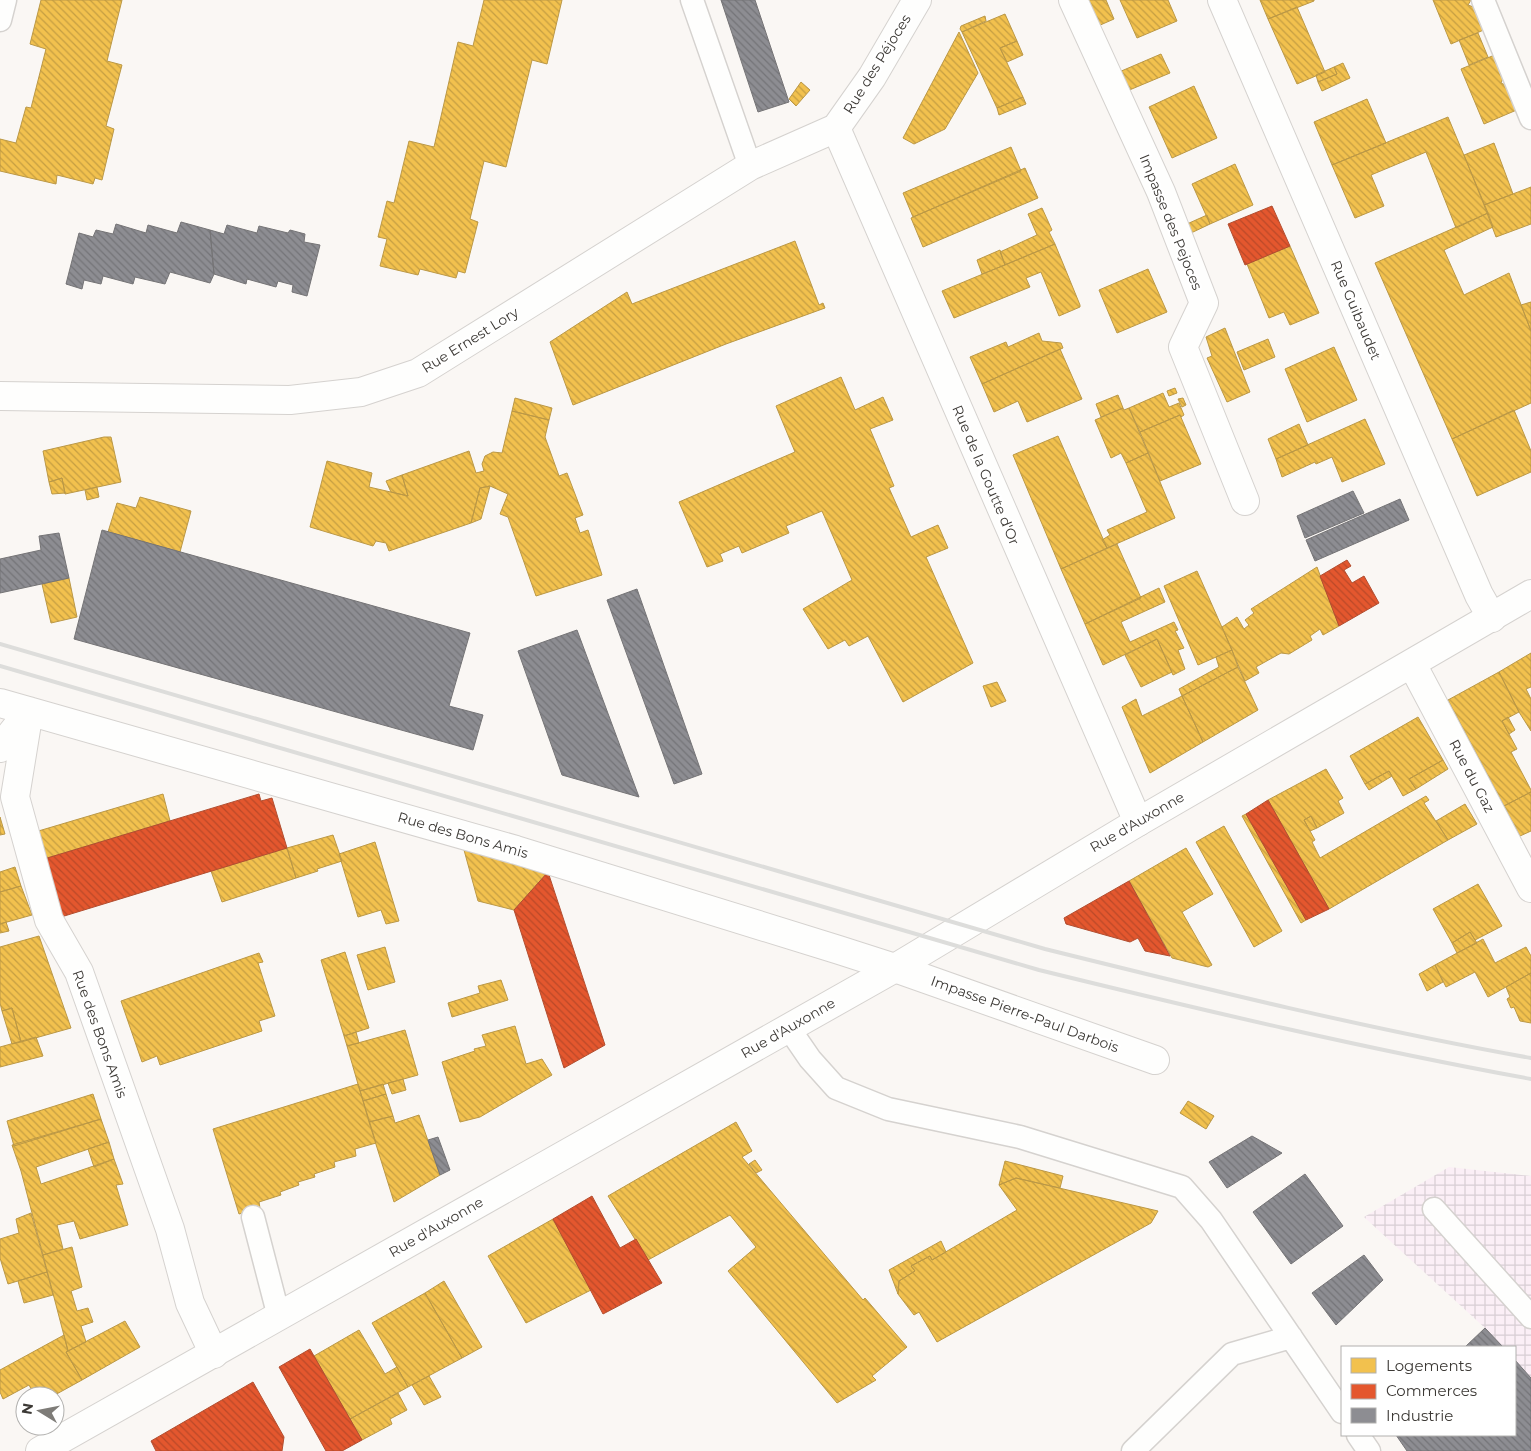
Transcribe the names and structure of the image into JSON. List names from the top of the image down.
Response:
{
  "streets": {
    "street": [
      "Rue des Péjoces",
      "Impasse des Pejoces",
      "Rue Guibaudet",
      "Rue Ernest Lory",
      "Rue de la Goutte d'Or",
      "Rue du Gaz",
      "Rue d'Auxonne",
      "Rue des Bons Amis",
      "Impasse Pierre-Paul Darbois"
    ]
  },
  "crossings": [
    ["Rue des Péjoces", "Rue Ernest Lory"],
    ["Rue des Péjoces", "Rue de la Goutte d'Or"],
    ["Rue Guibaudet", "Rue d'Auxonne"],
    ["Rue Ernest Lory", "Rue de la Goutte d'Or"],
    ["Rue de la Goutte d'Or", "Rue d'Auxonne"],
    ["Rue du Gaz", "Rue d'Auxonne"],
    ["Rue d'Auxonne", "Rue des Bons Amis"],
    ["Rue d'Auxonne", "Impasse Pierre-Paul Darbois"],
    ["Rue des Bons Amis", "Impasse Pierre-Paul Darbois"]
  ],
  "legend": ["Logements", "Commerces", "Industrie"],
  "north": "left"
}
